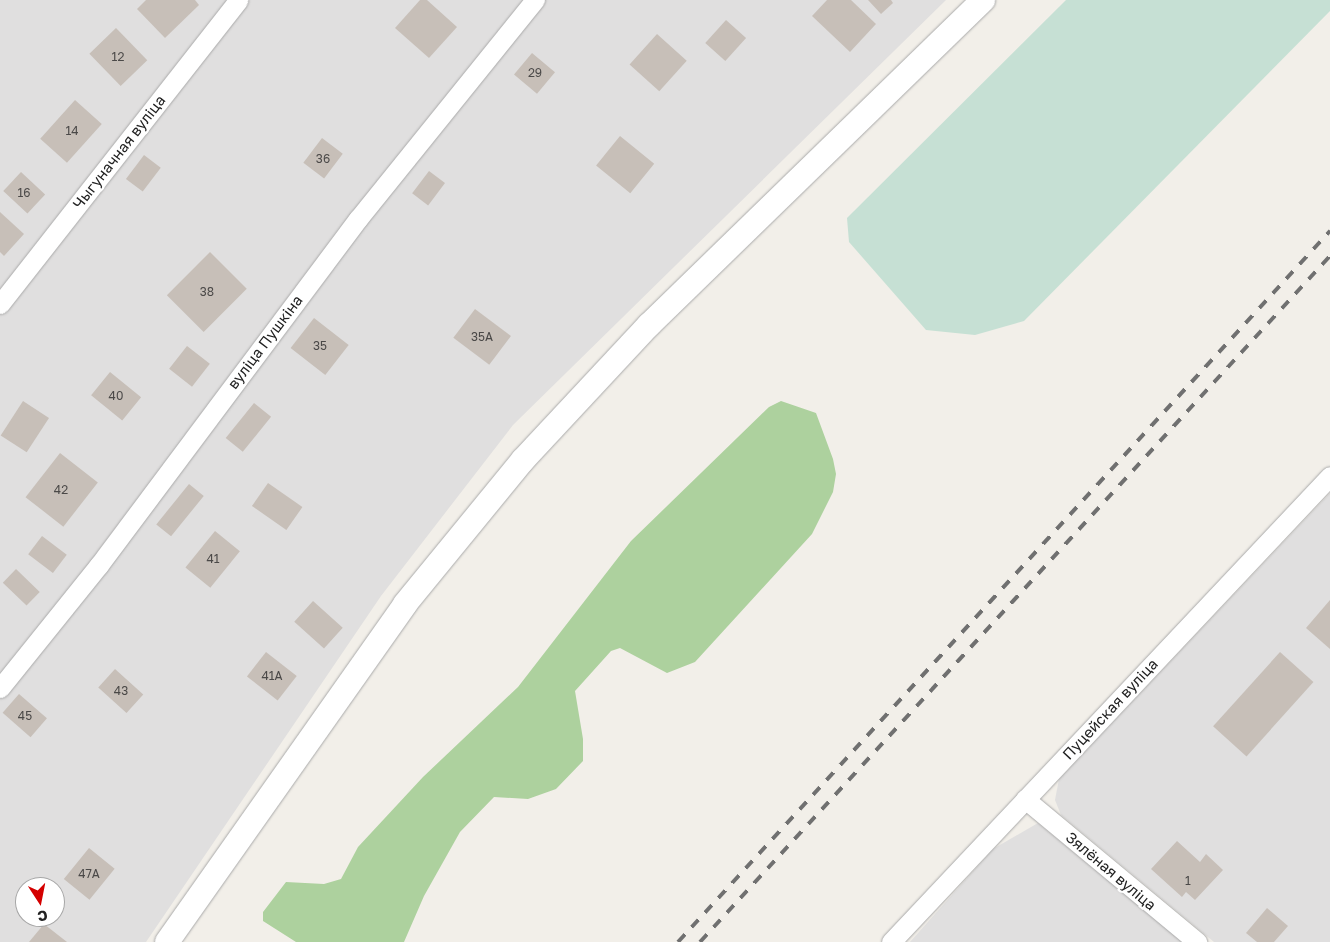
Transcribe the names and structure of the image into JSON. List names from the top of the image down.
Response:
{
  "streets": {
    "street": [
      "Чыгуначная вуліца",
      "вуліца Пушкіна",
      "Пуцейская вуліца",
      "Зялёная вуліца"
    ]
  },
  "crossings": [
    ["Пуцейская вуліца", "Зялёная вуліца"]
  ],
  "house_numbers": [
    "12",
    "29",
    "14",
    "36",
    "16",
    "38",
    "35А",
    "35",
    "40",
    "42",
    "41",
    "41А",
    "43",
    "45",
    "47А",
    "1"
  ],
  "north": "bottom"
}
